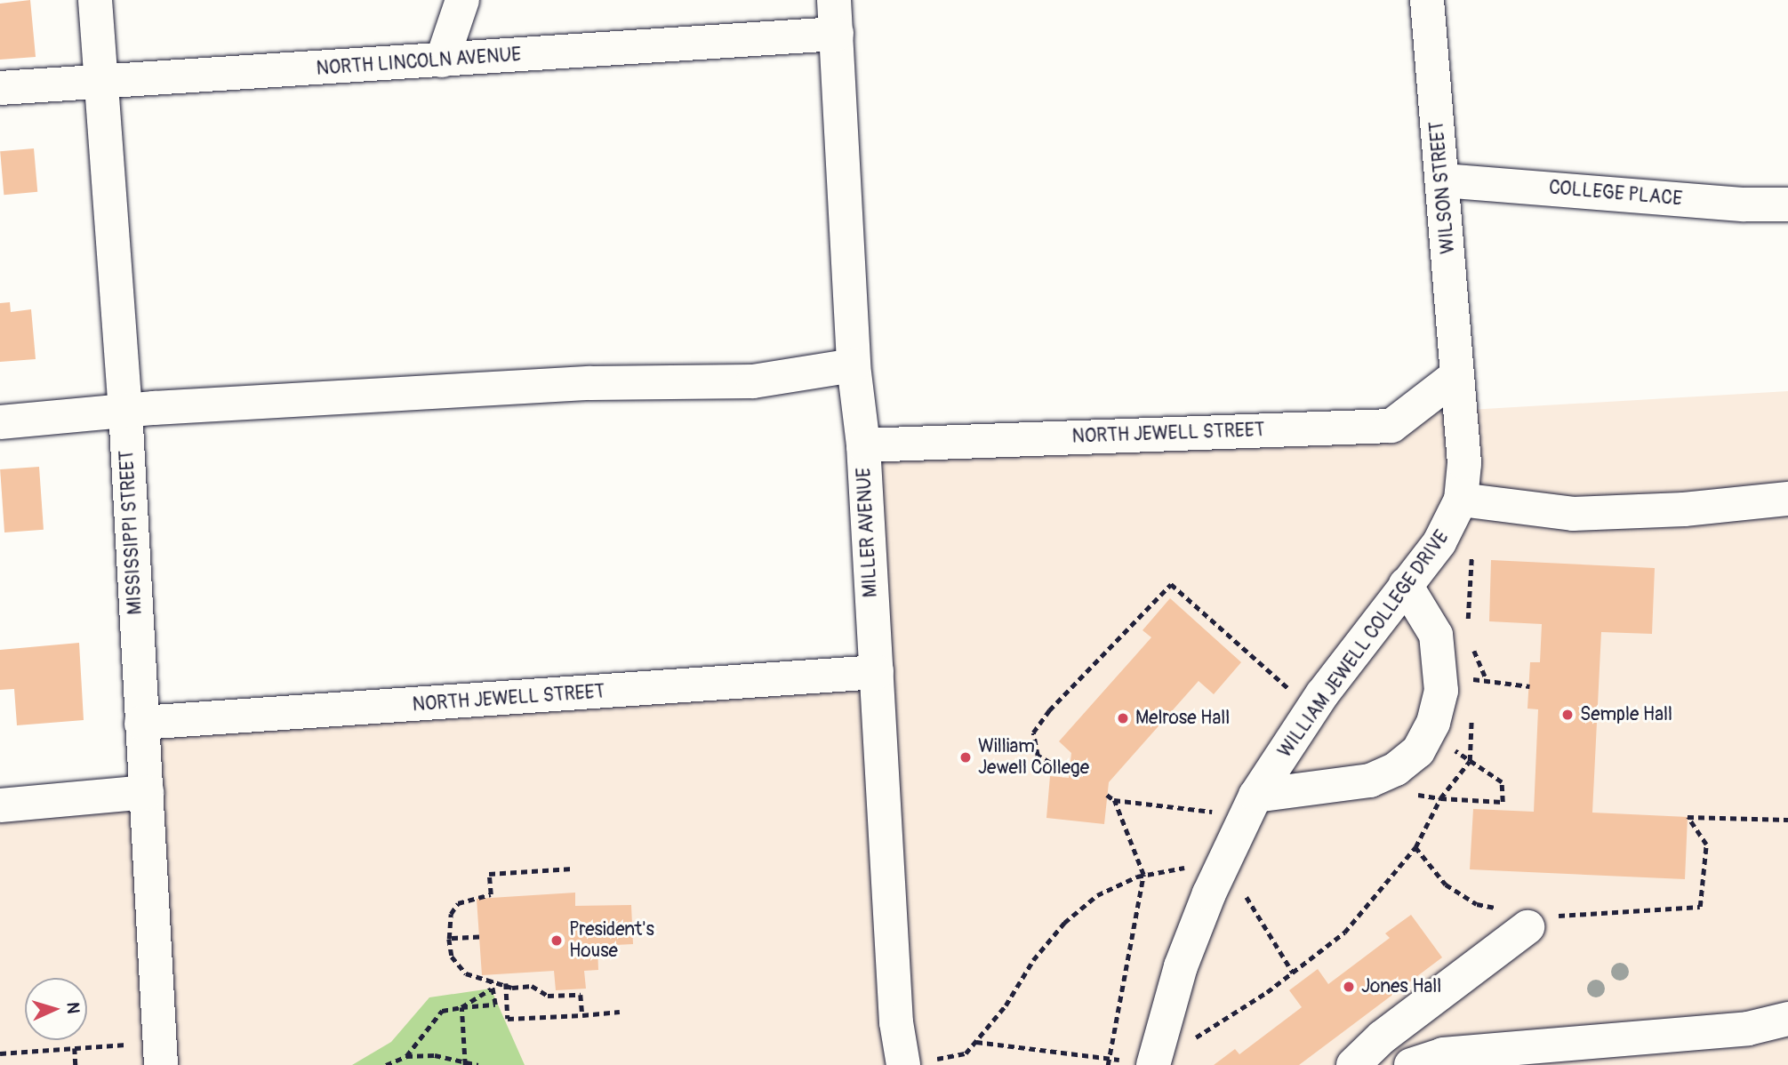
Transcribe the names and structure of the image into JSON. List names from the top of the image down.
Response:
{
  "streets": {
    "street": [
      "NORTH LINCOLN AVENUE",
      "WILSON STREET",
      "COLLEGE PLACE",
      "NORTH JEWELL STREET",
      "MISSISSIPPI STREET",
      "MILLER AVENUE",
      "WILLIAM JEWELL COLLEGE DRIVE"
    ]
  },
  "crossings": [
    ["NORTH LINCOLN AVENUE", "MISSISSIPPI STREET"],
    ["NORTH LINCOLN AVENUE", "MILLER AVENUE"],
    ["WILSON STREET", "COLLEGE PLACE"],
    ["WILSON STREET", "NORTH JEWELL STREET"],
    ["WILSON STREET", "WILLIAM JEWELL COLLEGE DRIVE"],
    ["NORTH JEWELL STREET", "MISSISSIPPI STREET"],
    ["NORTH JEWELL STREET", "MILLER AVENUE"],
    ["NORTH JEWELL STREET", "WILLIAM JEWELL COLLEGE DRIVE"]
  ],
  "places": [
    "Semple Hall",
    "Melrose Hall",
    "William Jewell College",
    "President's House",
    "Jones Hall"
  ],
  "north": "right"
}
